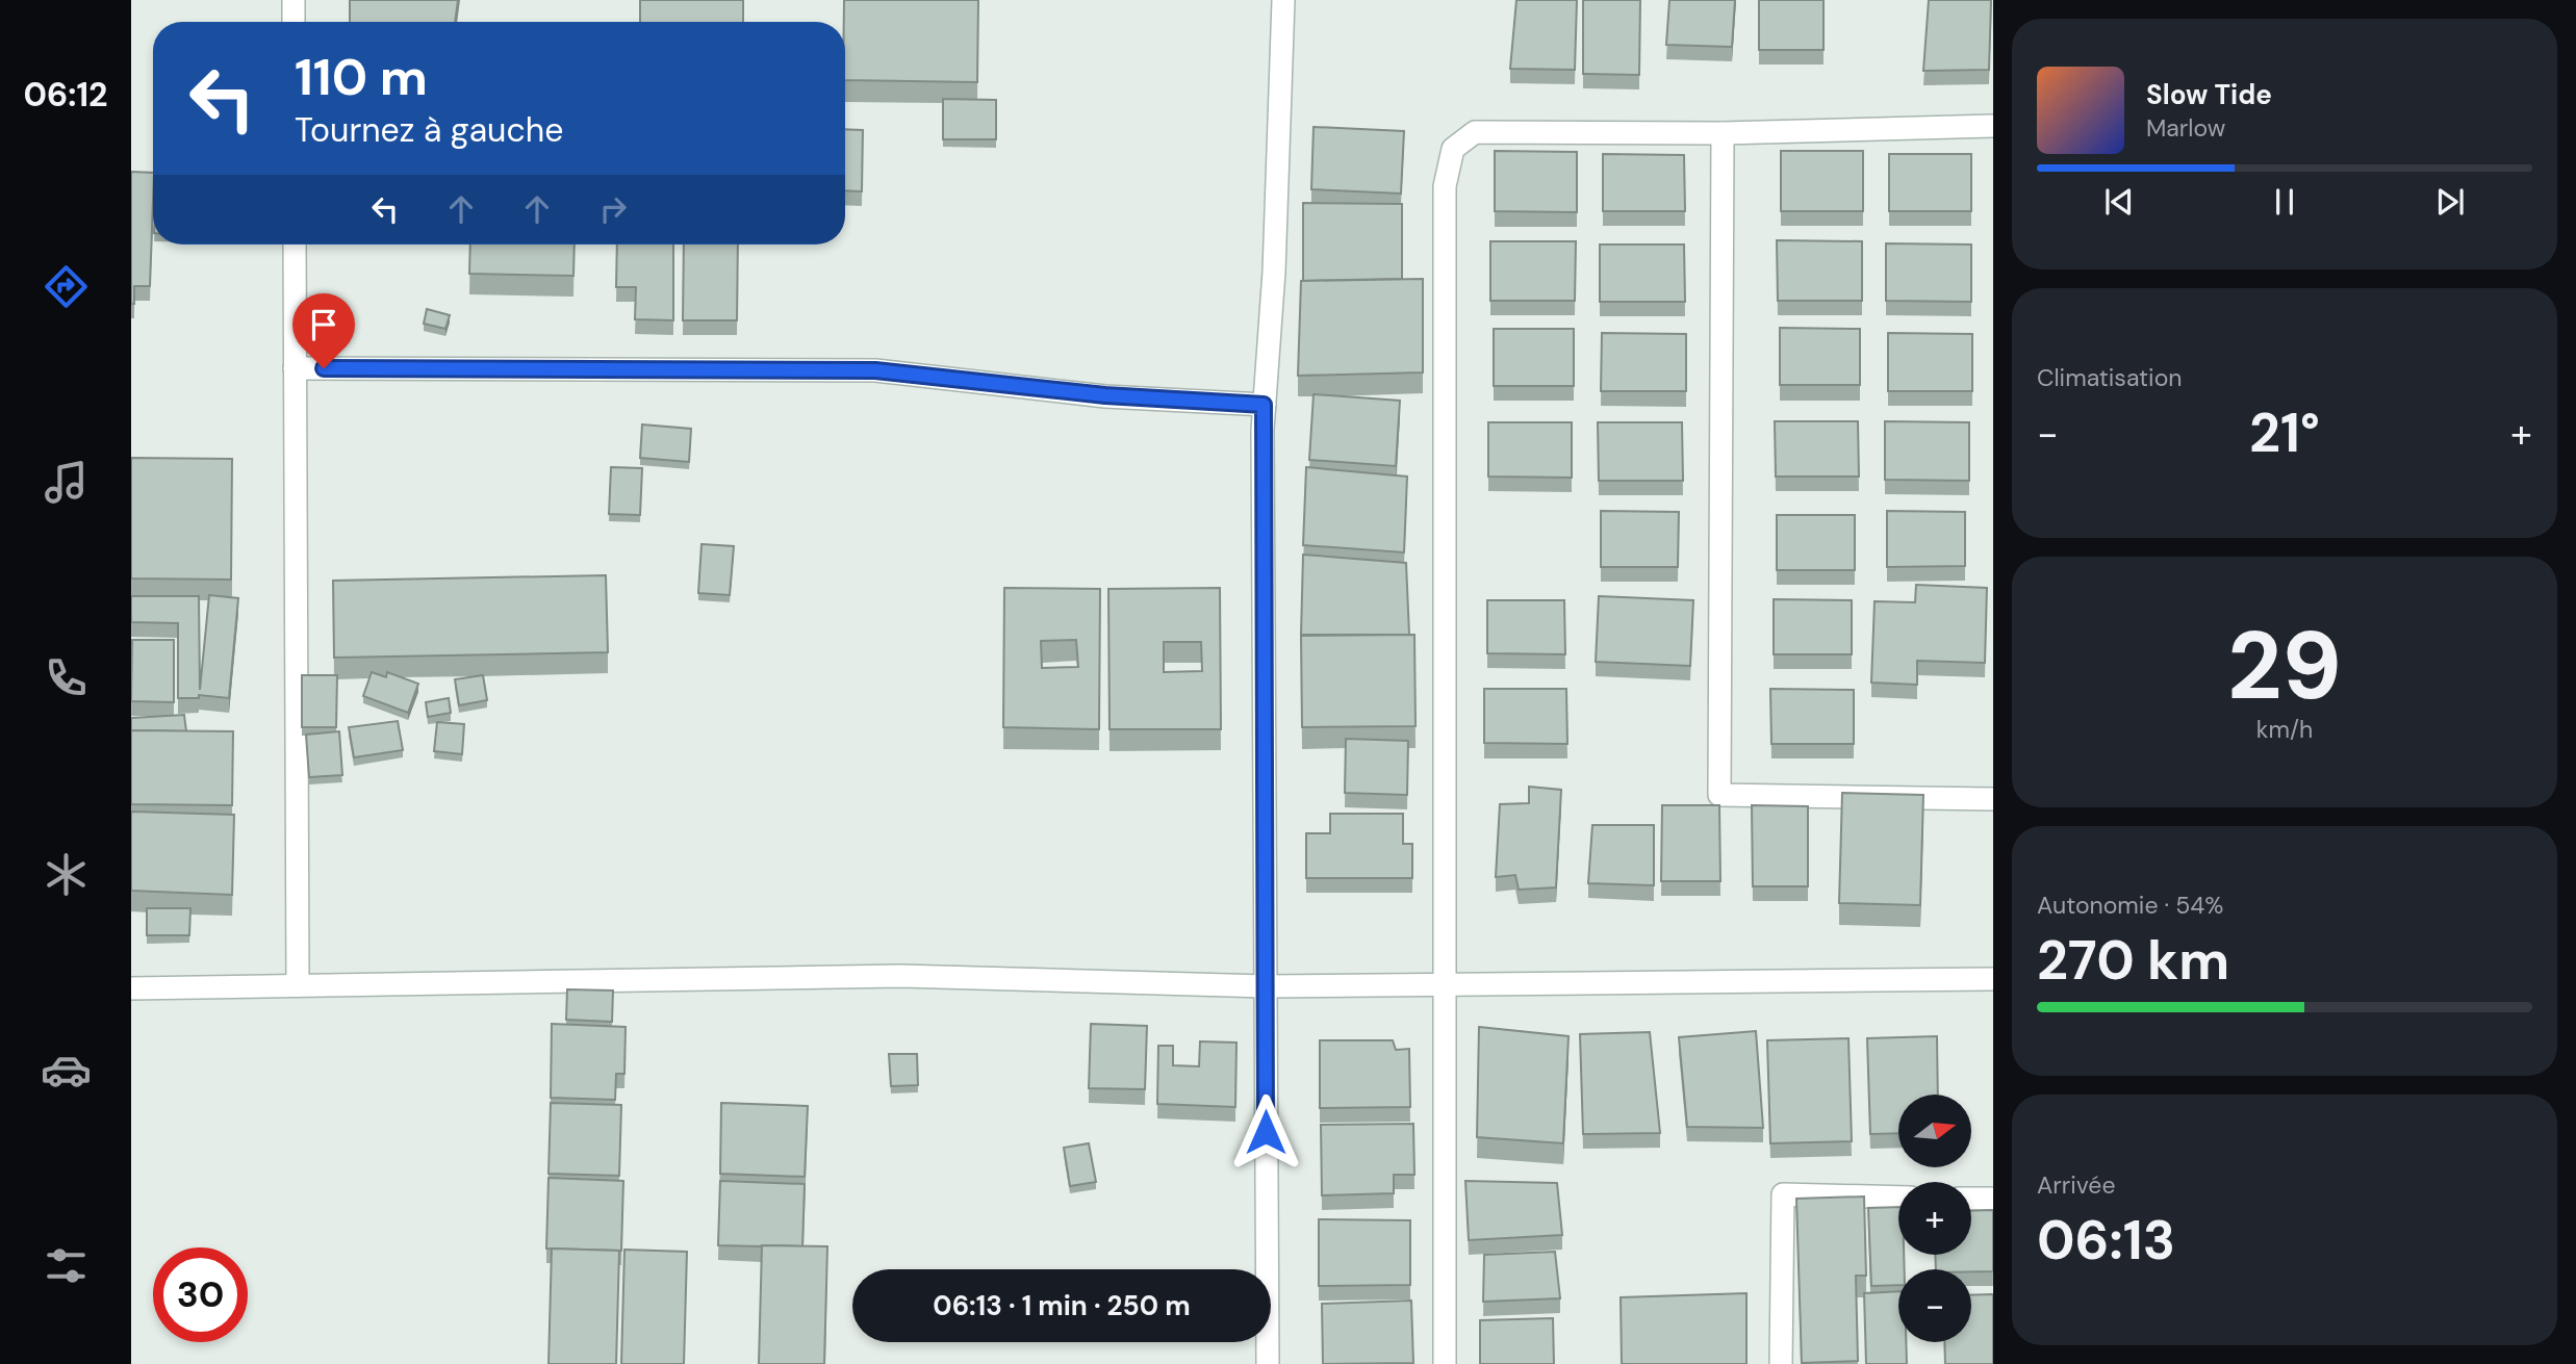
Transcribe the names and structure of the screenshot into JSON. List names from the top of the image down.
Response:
{
  "north": "right",
  "page": {
    "tabs": "06:12",
    "turn": ["110 m", "Tournez à gauche"],
    "song": ["Slow Tide", "Marlow"],
    "tile": [
      "Climatisation",
      ["29", "km/h"],
      ["Autonomie · 54%", "270 km"],
      ["Arrivée", "06:13"]
    ],
    "heat": ["−", "21°", "+"],
    "map_buttons": ["+", "−"],
    "limit": "30",
    "trip": "06:13 · 1 min · 250 m"
  }
}
